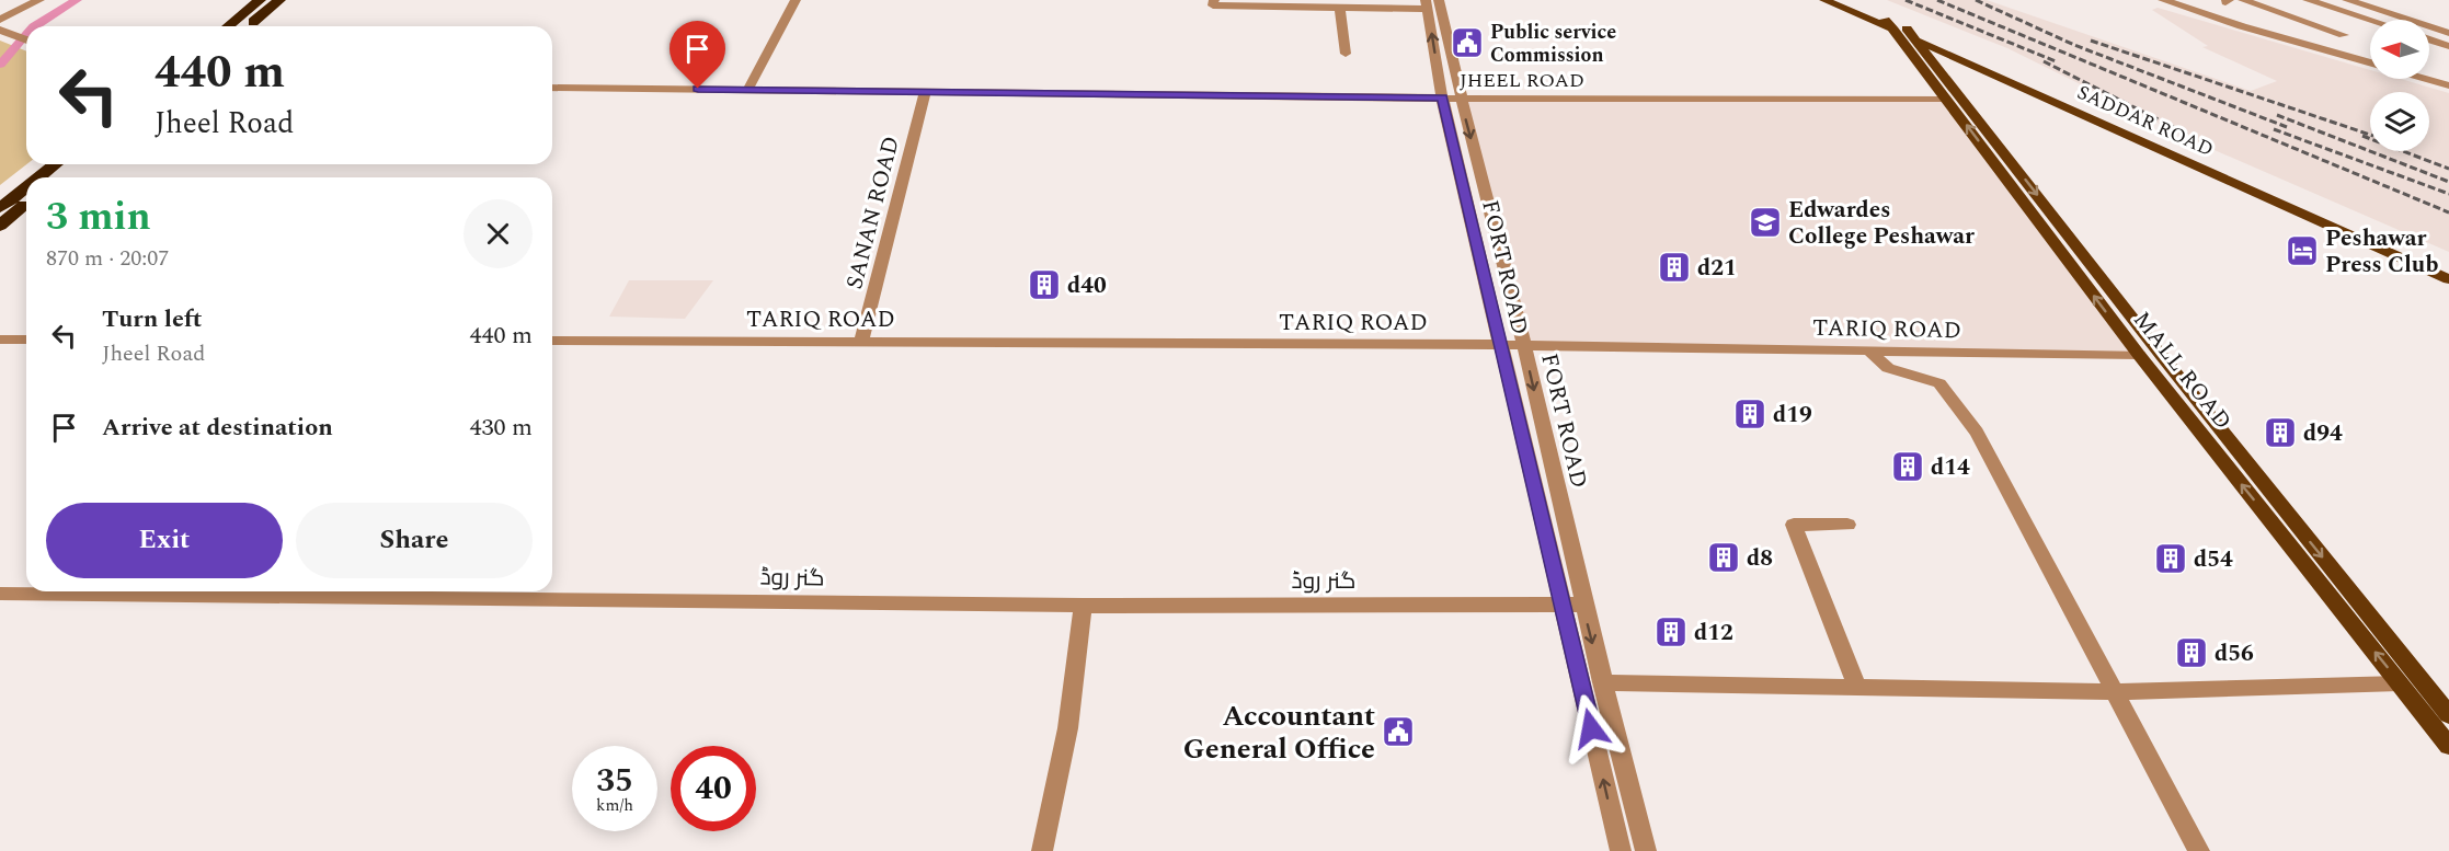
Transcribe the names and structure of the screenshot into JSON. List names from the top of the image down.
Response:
{
  "streets": {
    "main road": ["SADDAR ROAD", "TARIQ ROAD", "MALL ROAD"],
    "street": [
      "JHEEL ROAD",
      "SANAN ROAD",
      "FORT ROAD",
      "گنر روڈ"
    ]
  },
  "crossings": [
    ["JHEEL ROAD", "SANAN ROAD"],
    ["JHEEL ROAD", "FORT ROAD"],
    ["JHEEL ROAD", "MALL ROAD"],
    ["SADDAR ROAD", "MALL ROAD"],
    ["SANAN ROAD", "TARIQ ROAD"],
    ["FORT ROAD", "TARIQ ROAD"],
    ["FORT ROAD", "گنر روڈ"],
    ["TARIQ ROAD", "MALL ROAD"]
  ],
  "places": {
    "public building": ["Public service Commission", "Accountant General Office"],
    "school or university": ["Edwardes College Peshawar"],
    "hotel": ["Peshawar Press Club"],
    "building": [
      "d21",
      "d40",
      "d19",
      "d94",
      "d14",
      "d8",
      "d54",
      "d12",
      "d56"
    ]
  },
  "north": "left",
  "page": {
    "turn": ["440 m", "Jheel Road"],
    "heading": ["3 min", "870 m · 20:07"],
    "list": [
      {
        "name": "Turn left",
        "note": "Jheel Road",
        "value": "440 m"
      },
      {
        "name": "Arrive at destination",
        "value": "430 m"
      }
    ],
    "buttons": ["Exit", "Share"],
    "speed": "35 km/h",
    "limit": "40"
  }
}
